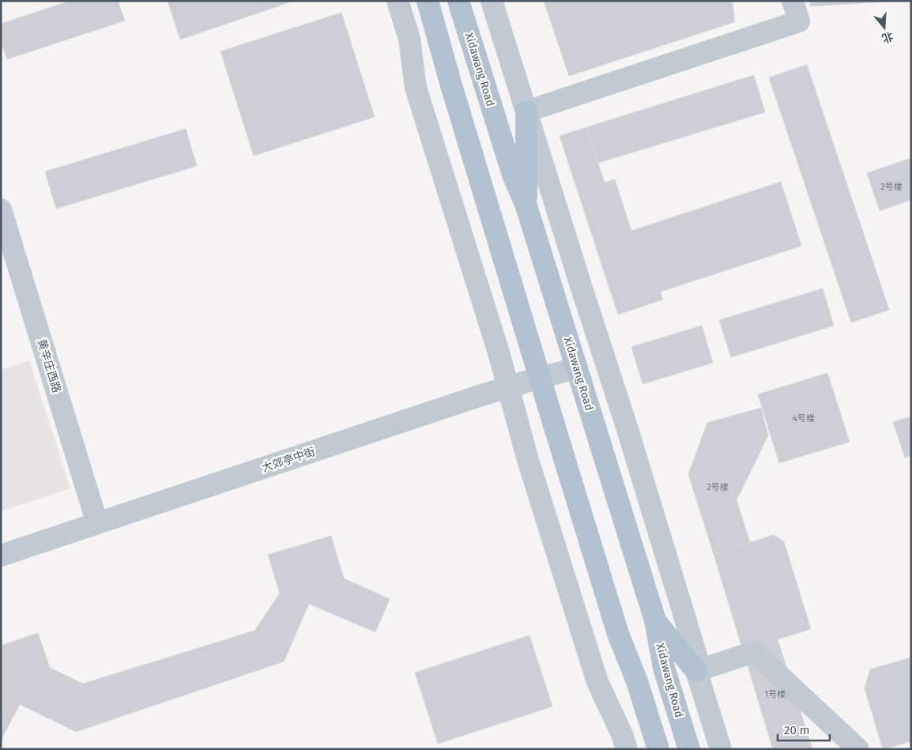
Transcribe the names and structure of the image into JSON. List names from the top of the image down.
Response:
{
  "streets": {
    "main road": ["Xidawang Road"],
    "street": ["黄辛庄西路", "大郊亭中街"]
  },
  "crossings": [
    ["Xidawang Road", "大郊亭中街"],
    ["黄辛庄西路", "大郊亭中街"]
  ],
  "house_numbers": [
    "2号楼",
    "4号楼",
    "2号楼",
    "1号楼"
  ],
  "scale_bar": "20 m",
  "north": "bottom"
}
